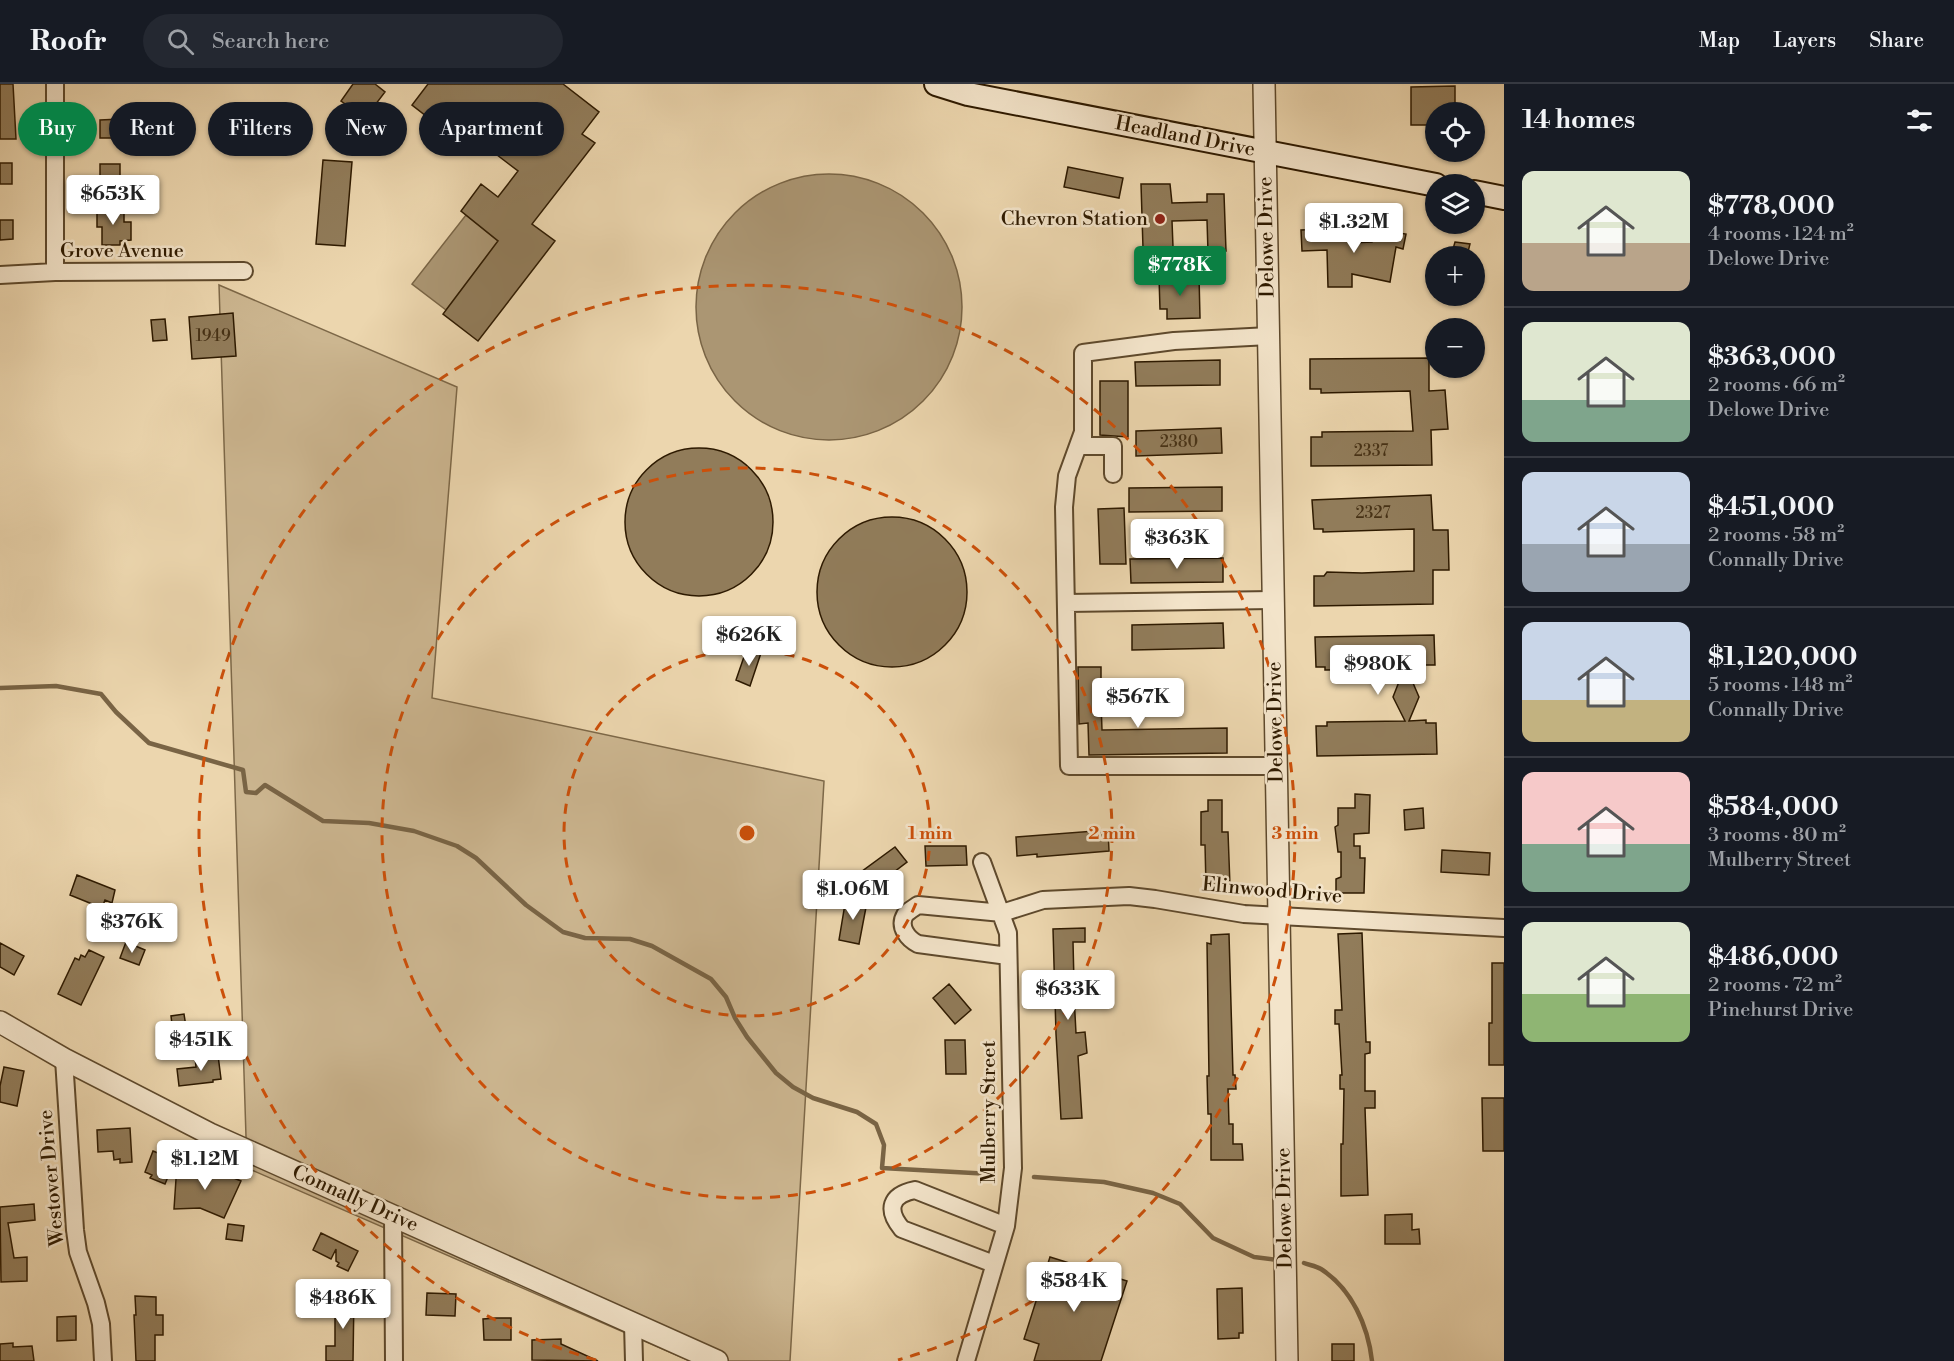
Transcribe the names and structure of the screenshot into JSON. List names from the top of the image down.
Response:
{
  "streets": {
    "main road": ["Headland Drive"],
    "street": [
      "Delowe Drive",
      "Grove Avenue",
      "Elinwood Drive",
      "Mulberry Street",
      "Westover Drive",
      "Connally Drive"
    ]
  },
  "crossings": [
    ["Headland Drive", "Delowe Drive"],
    ["Delowe Drive", "Elinwood Drive"],
    ["Elinwood Drive", "Mulberry Street"],
    ["Westover Drive", "Connally Drive"]
  ],
  "places": ["Chevron Station"],
  "house_numbers": [
    "1949",
    "2380",
    "2337",
    "2327"
  ],
  "page": {
    "header": "Roofr",
    "search": "Search here",
    "nav": ["Map", "Layers", "Share"],
    "heading": "14 homes",
    "map_buttons": ["+", "−"],
    "chip": [
      "Buy",
      "Rent",
      "Filters",
      "New",
      "Apartment"
    ],
    "list": [
      {
        "name": "$778,000",
        "note": "4 rooms · 124 m² · Delowe Drive"
      },
      {
        "name": "$363,000",
        "note": "2 rooms · 66 m² · Delowe Drive"
      },
      {
        "name": "$451,000",
        "note": "2 rooms · 58 m² · Connally Drive"
      },
      {
        "name": "$1,120,000",
        "note": "5 rooms · 148 m² · Connally Drive"
      },
      {
        "name": "$584,000",
        "note": "3 rooms · 80 m² · Mulberry Street"
      },
      {
        "name": "$486,000",
        "note": "2 rooms · 72 m² · Pinehurst Drive"
      }
    ],
    "price": [
      "$653K",
      "$1.32M",
      "$778K",
      "$363K",
      "$626K",
      "$980K",
      "$567K",
      "$1.06M",
      "$376K",
      "$633K",
      "$451K",
      "$1.12M",
      "$584K",
      "$486K"
    ]
  },
  "rings": ["1 min", "2 min", "3 min"]
}
